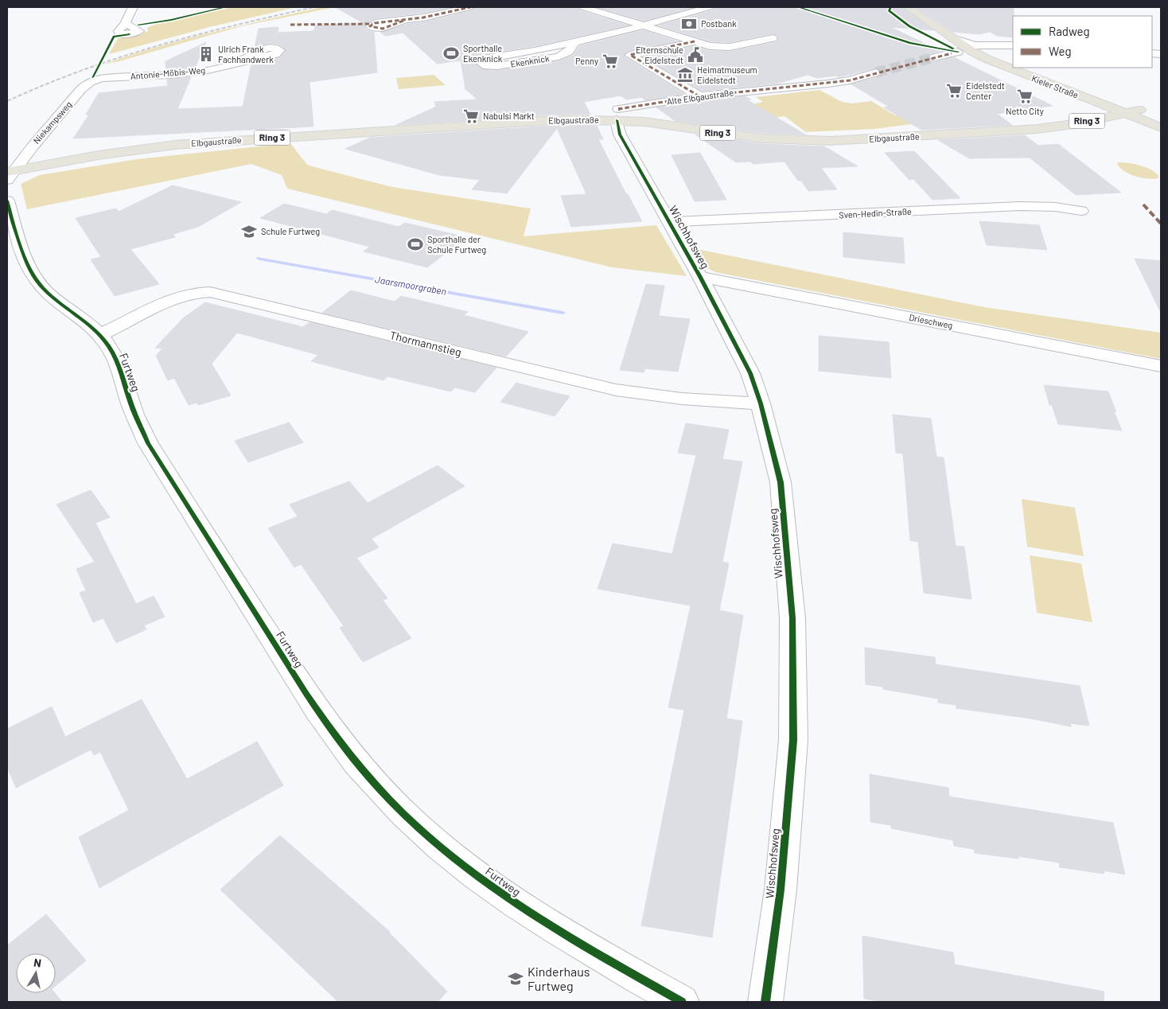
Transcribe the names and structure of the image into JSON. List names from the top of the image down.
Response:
{
  "streets": {
    "main road": ["Kieler Straße", "Elbgaustraße", "Ring 3"],
    "street": [
      "Ekenknick",
      "Antonie-Möbis-Weg",
      "Alte Elbgaustraße",
      "Niekampsweg",
      "Sven-Hedin-Straße",
      "Wischhofsweg",
      "Drieschweg",
      "Thormannstieg",
      "Furtweg"
    ]
  },
  "crossings": [
    ["Antonie-Möbis-Weg", "Niekampsweg"],
    ["Kieler Straße", "Elbgaustraße"],
    ["Alte Elbgaustraße", "Elbgaustraße"],
    ["Alte Elbgaustraße", "Wischhofsweg"],
    ["Elbgaustraße", "Niekampsweg"],
    ["Elbgaustraße", "Wischhofsweg"],
    ["Sven-Hedin-Straße", "Wischhofsweg"],
    ["Wischhofsweg", "Drieschweg"],
    ["Wischhofsweg", "Thormannstieg"],
    ["Thormannstieg", "Furtweg"]
  ],
  "water": ["Jaarsmoorgraben"],
  "places": {
    "bank": ["Postbank"],
    "sports": ["Sporthalle Ekenknick", "Sporthalle der Schule Furtweg"],
    "building": ["Ulrich Frank Fachhandwerk"],
    "public building": ["Elternschule Eidelstedt"],
    "supermarket": [
      "Penny",
      "Eidelstedt Center",
      "Netto City",
      "Nabulsi Markt"
    ],
    "museum": ["Heimatmuseum Eidelstedt"],
    "school or university": ["Schule Furtweg", "Kinderhaus Furtweg"]
  },
  "legend": ["Radweg", "Weg"],
  "north": "top"
}
